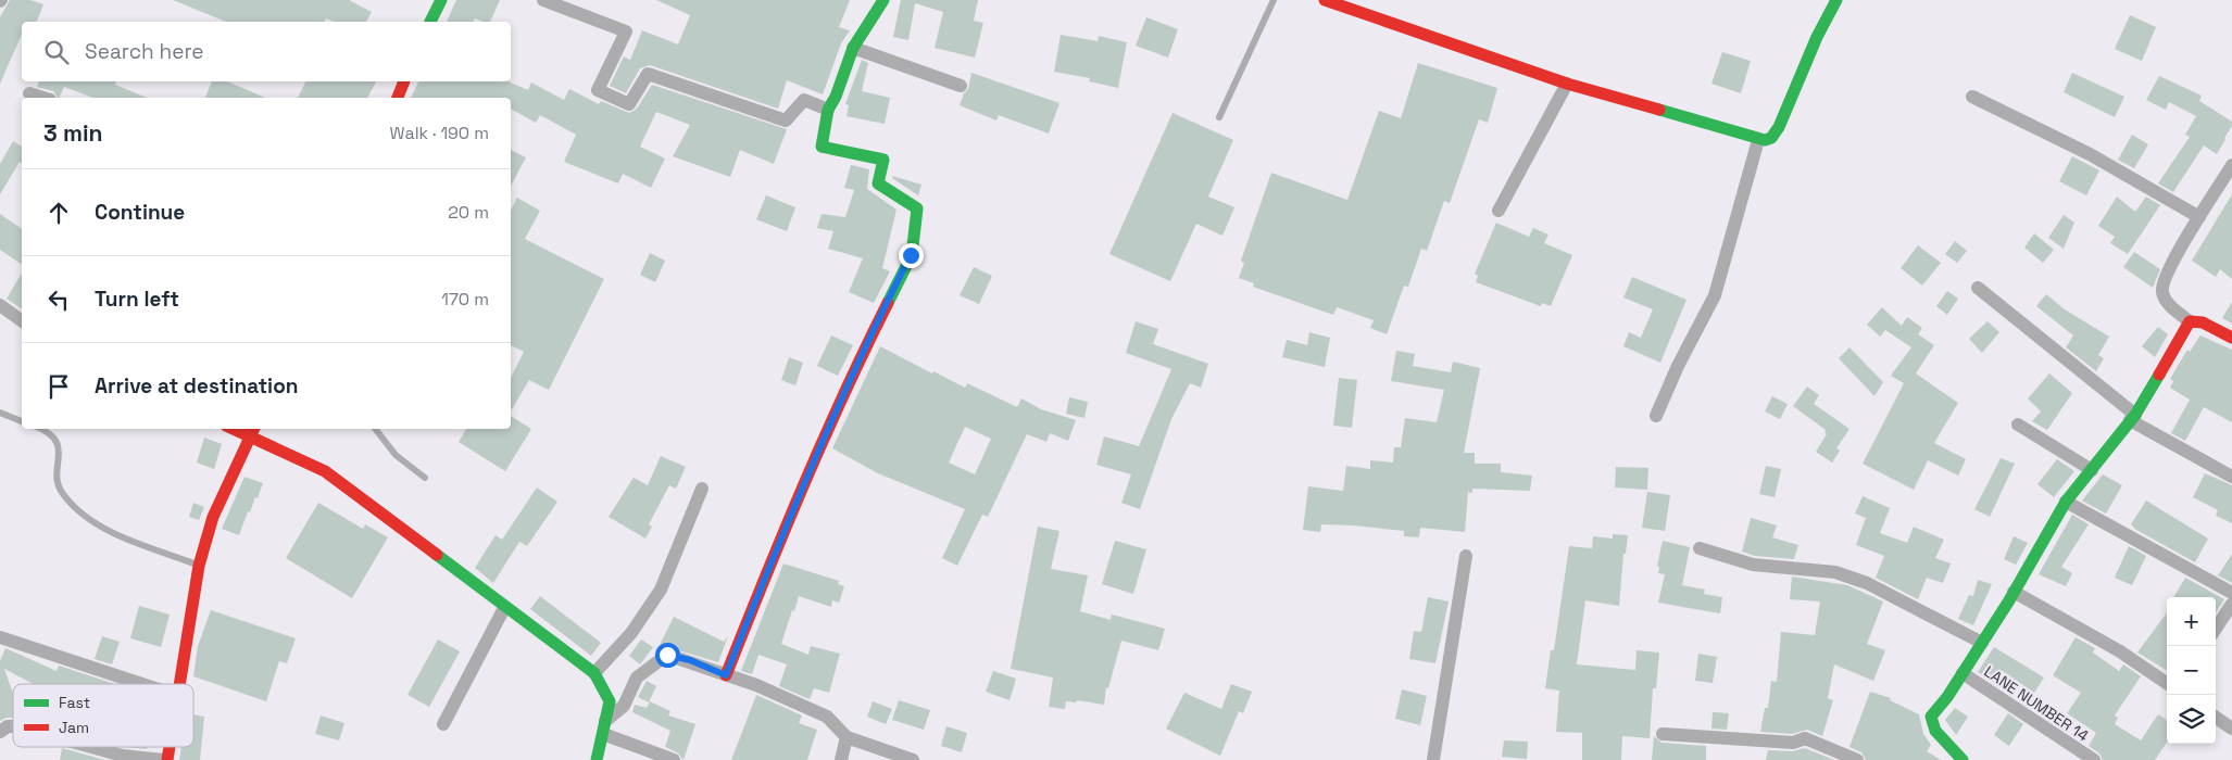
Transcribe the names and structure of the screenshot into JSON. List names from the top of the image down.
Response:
{
  "streets": {
    "street": ["LANE NUMBER 14"]
  },
  "legend": ["Fast", "Jam"],
  "page": {
    "search": "Search here",
    "heading": ["3 min", "Walk · 190 m"],
    "list": [
      ["Continue", "20 m"],
      ["Turn left", "170 m"],
      "Arrive at destination"
    ],
    "map_buttons": ["+", "−"]
  }
}
